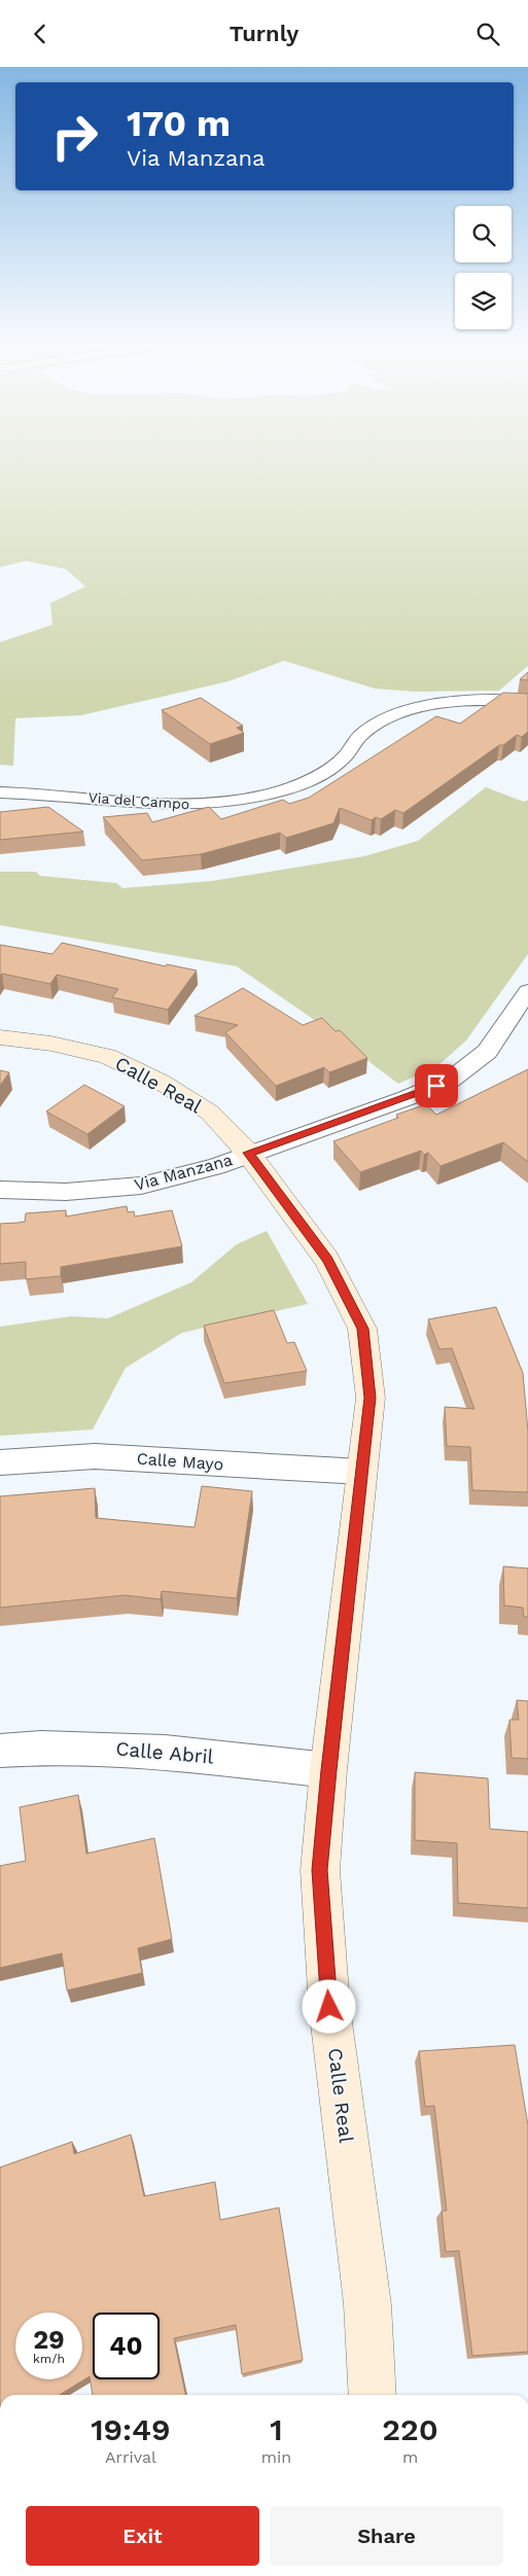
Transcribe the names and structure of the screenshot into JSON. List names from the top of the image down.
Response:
{
  "streets": {
    "street": [
      "Via del Campo",
      "Calle Real",
      "Via Manzana",
      "Calle Mayo",
      "Calle Abril"
    ]
  },
  "crossings": [
    ["Calle Real", "Via Manzana"],
    ["Calle Real", "Calle Mayo"],
    ["Calle Real", "Calle Abril"]
  ],
  "page": {
    "header": "Turnly",
    "turn": ["170 m", "Via Manzana"],
    "speed": "29 km/h",
    "limit": "40",
    "eta": [
      "19:49",
      "Arrival",
      "1",
      "min",
      "220",
      "m"
    ],
    "buttons": ["Exit", "Share"]
  }
}
